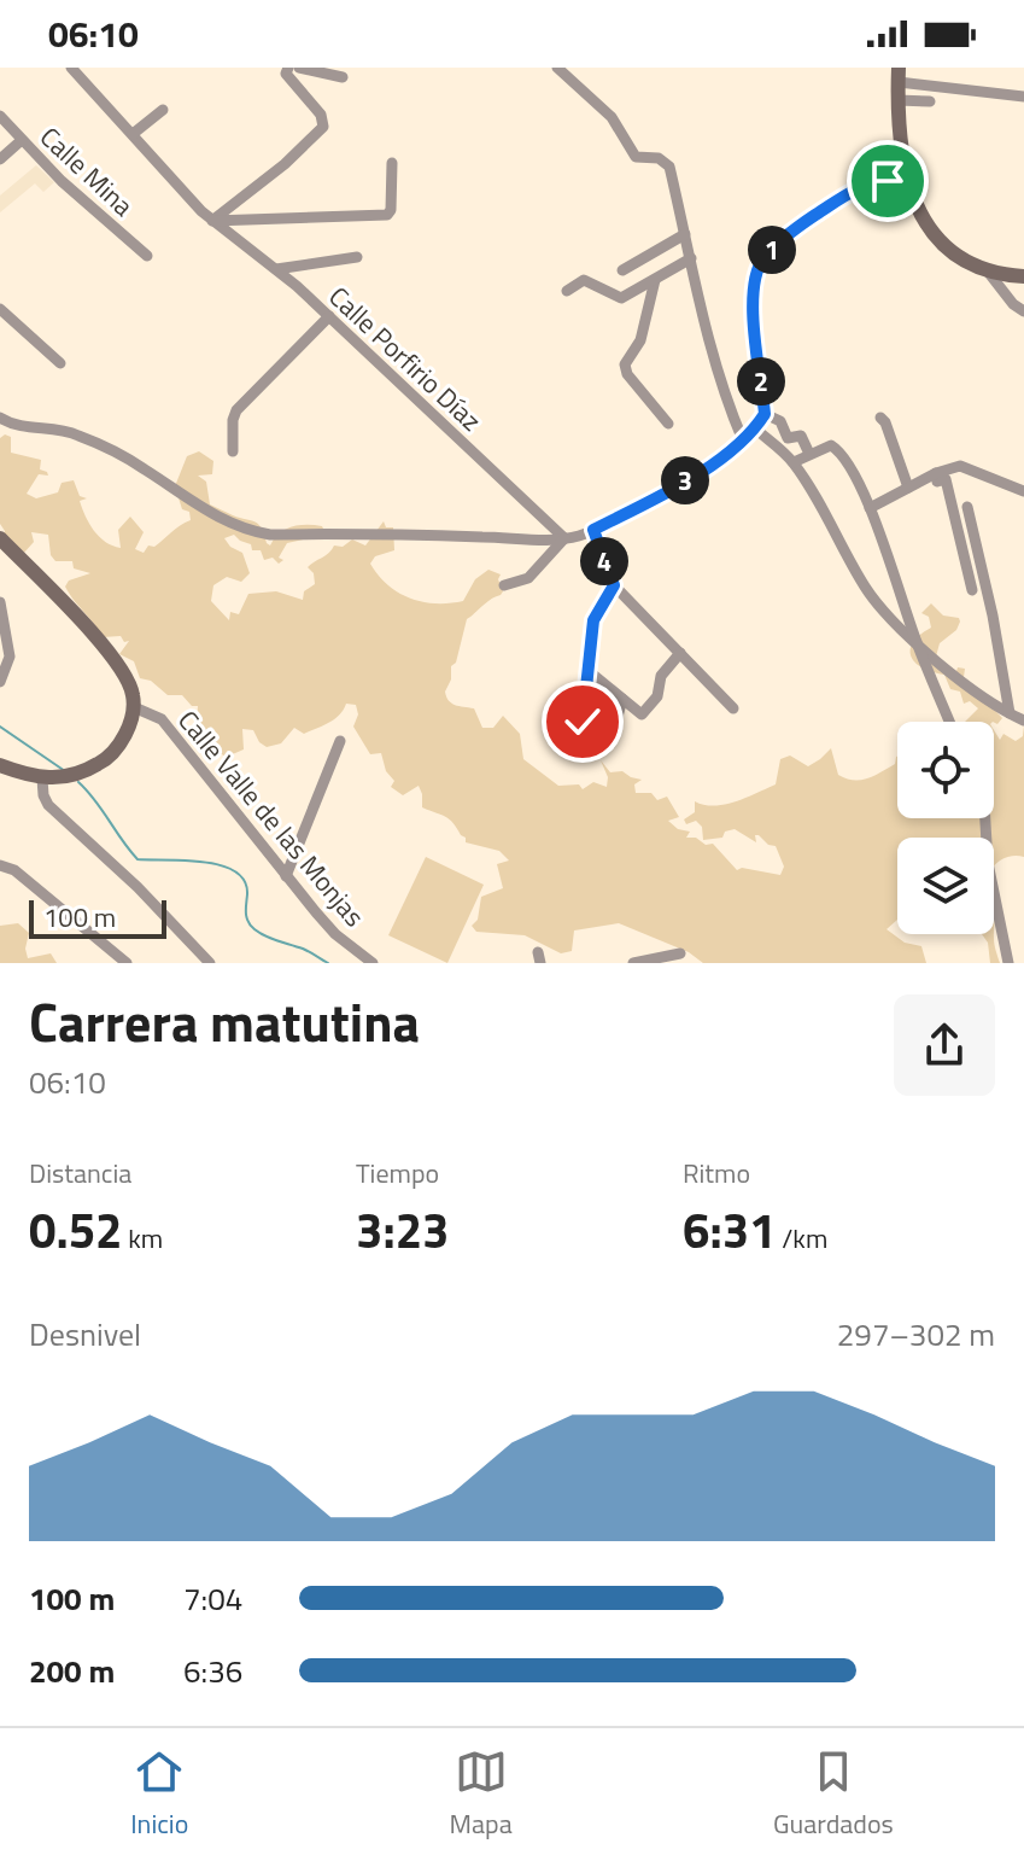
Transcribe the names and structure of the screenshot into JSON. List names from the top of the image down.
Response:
{
  "streets": {
    "street": ["Calle Mina", "Calle Porfirio Díaz", "Calle Valle de las Monjas"]
  },
  "scale_bar": "100 m",
  "page": {
    "status": "06:10",
    "pins": [
      "1",
      "2",
      "3",
      "4"
    ],
    "scale": "100 m",
    "heading": ["Carrera matutina", "06:10"],
    "stats": [
      ["Distancia", "0.52 km"],
      ["Tiempo", "3:23"],
      ["Ritmo", "6:31 /km"]
    ],
    "chart": ["Desnivel", "297–302 m"],
    "list": [
      {
        "name": "100 m",
        "note": "7:04"
      },
      {
        "name": "200 m",
        "note": "6:36"
      }
    ],
    "tabs": ["Inicio", "Mapa", "Guardados"]
  }
}
